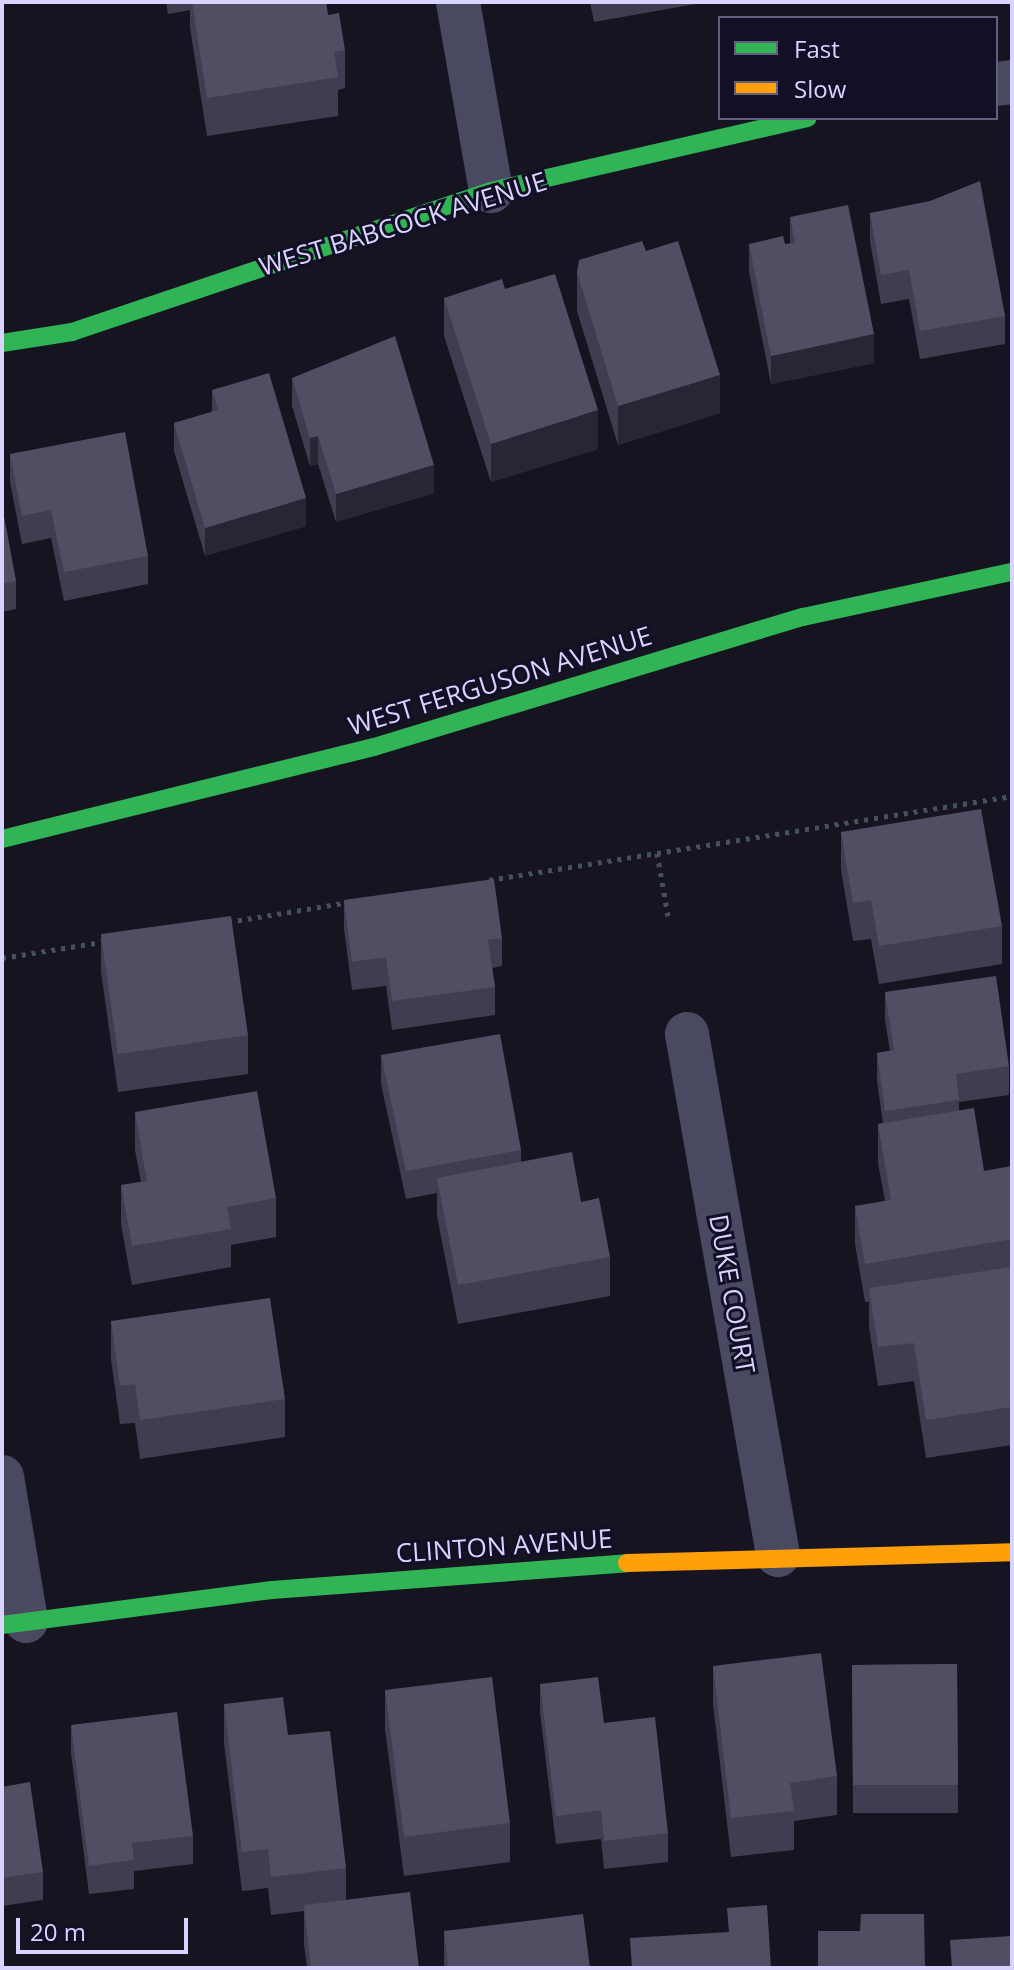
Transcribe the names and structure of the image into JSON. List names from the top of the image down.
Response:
{
  "streets": {
    "street": [
      "WEST BABCOCK AVENUE",
      "WEST FERGUSON AVENUE",
      "DUKE COURT",
      "CLINTON AVENUE"
    ]
  },
  "crossings": [
    ["DUKE COURT", "CLINTON AVENUE"]
  ],
  "legend": ["Fast", "Slow"],
  "scale_bar": "20 m"
}
